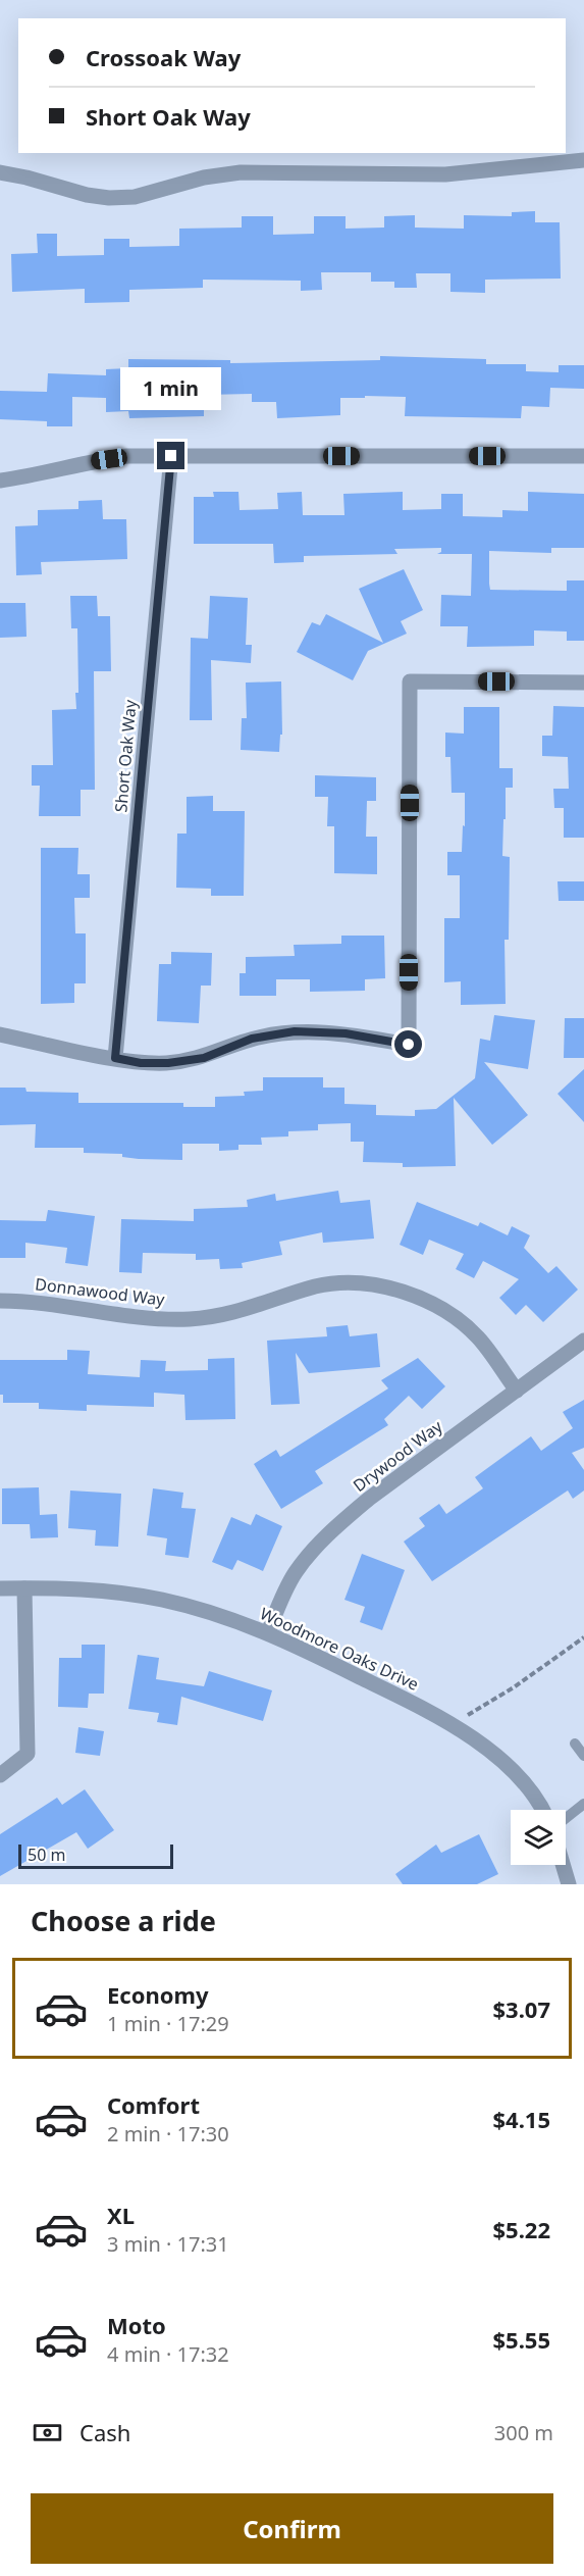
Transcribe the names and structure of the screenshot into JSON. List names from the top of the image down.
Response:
{
  "streets": {
    "street": [
      "Short Oak Way",
      "Donnawood Way",
      "Drywood Way",
      "Woodmore Oaks Drive"
    ]
  },
  "crossings": [
    ["Donnawood Way", "Drywood Way"],
    ["Drywood Way", "Woodmore Oaks Drive"]
  ],
  "scale_bar": "50 m",
  "page": {
    "banner": ["Crossoak Way", "Short Oak Way"],
    "bubble": "1 min",
    "scale": "50 m",
    "heading": "Choose a ride",
    "list": [
      {
        "name": "Economy",
        "note": "1 min · 17:29",
        "value": "$3.07"
      },
      {
        "name": "Comfort",
        "note": "2 min · 17:30",
        "value": "$4.15"
      },
      {
        "name": "XL",
        "note": "3 min · 17:31",
        "value": "$5.22"
      },
      {
        "name": "Moto",
        "note": "4 min · 17:32",
        "value": "$5.55"
      }
    ],
    "pay": ["Cash", "300 m"],
    "buttons": "Confirm"
  }
}
